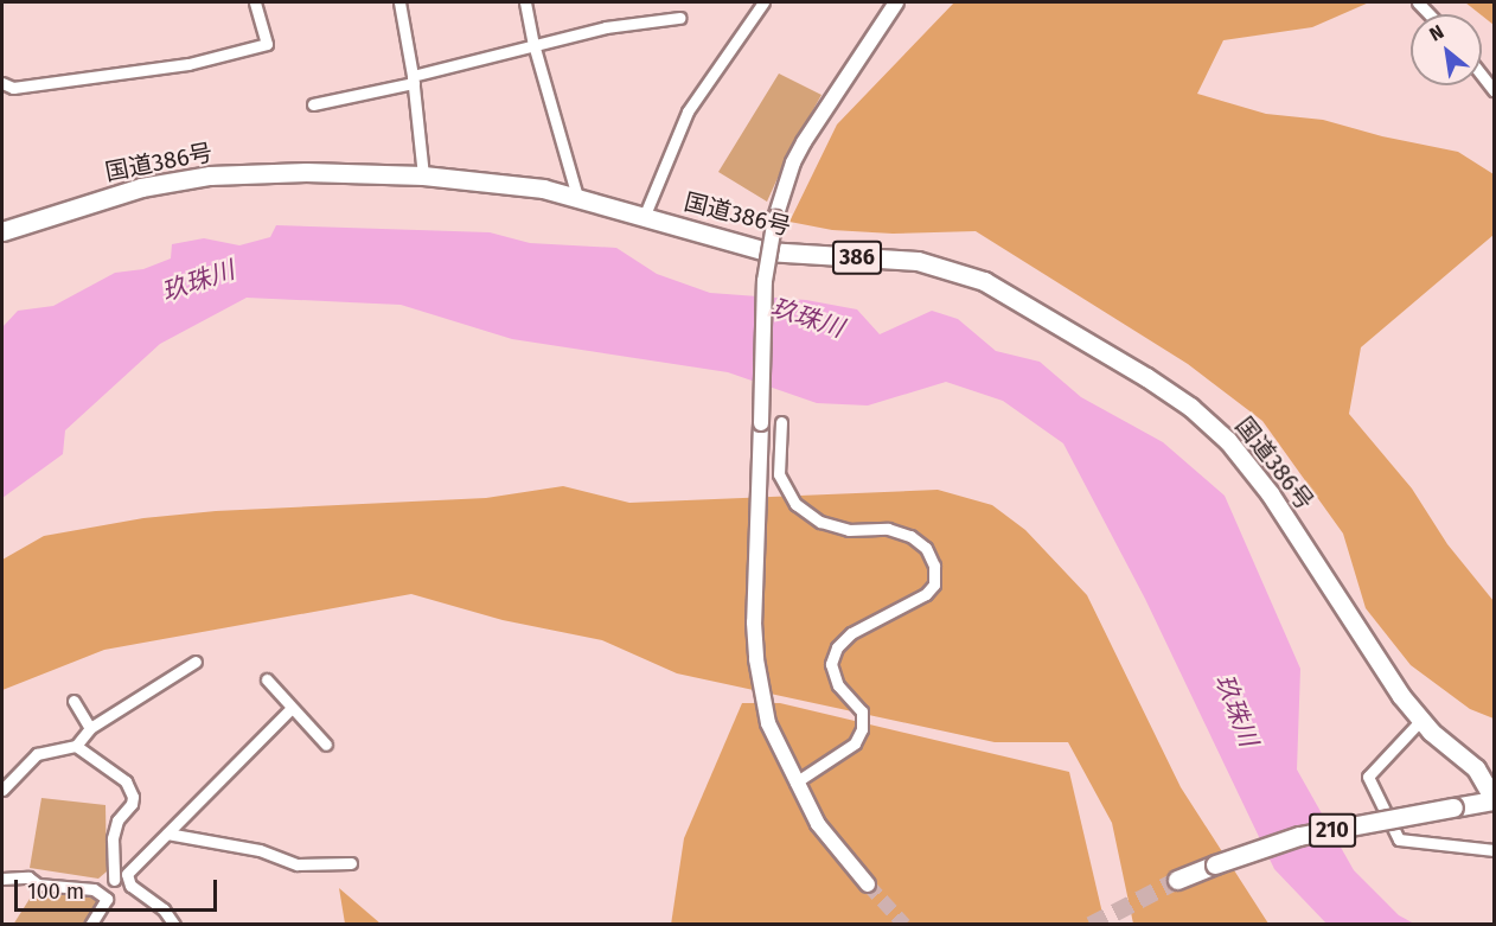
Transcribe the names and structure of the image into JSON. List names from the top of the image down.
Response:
{
  "streets": {
    "highway": ["国道386号", "386", "210"]
  },
  "crossings": [
    ["国道386号", "210"]
  ],
  "water": ["玖珠川"],
  "scale_bar": "100 m",
  "north": "top left"
}
